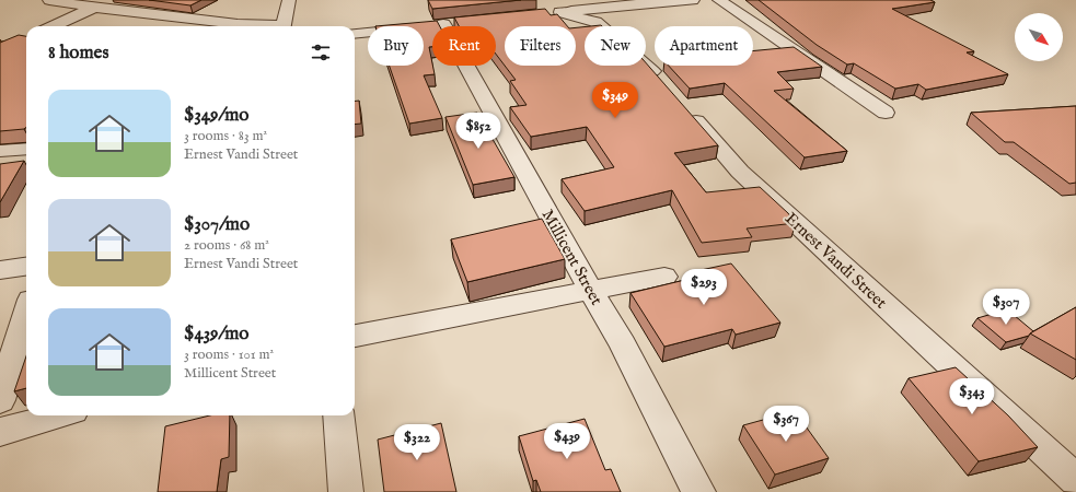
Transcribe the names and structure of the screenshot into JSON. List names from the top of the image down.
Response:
{
  "streets": {
    "street": ["Millicent Street", "Ernest Vandi Street"]
  },
  "north": "bottom right",
  "page": {
    "chip": [
      "Buy",
      "Rent",
      "Filters",
      "New",
      "Apartment"
    ],
    "heading": "8 homes",
    "list": [
      {
        "name": "$349/mo",
        "note": "3 rooms · 83 m² · Ernest Vandi Street"
      },
      {
        "name": "$307/mo",
        "note": "2 rooms · 68 m² · Ernest Vandi Street"
      },
      {
        "name": "$439/mo",
        "note": "3 rooms · 101 m² · Millicent Street"
      }
    ],
    "price": [
      "$349",
      "$852",
      "$293",
      "$307",
      "$343",
      "$367",
      "$439",
      "$322"
    ]
  }
}
